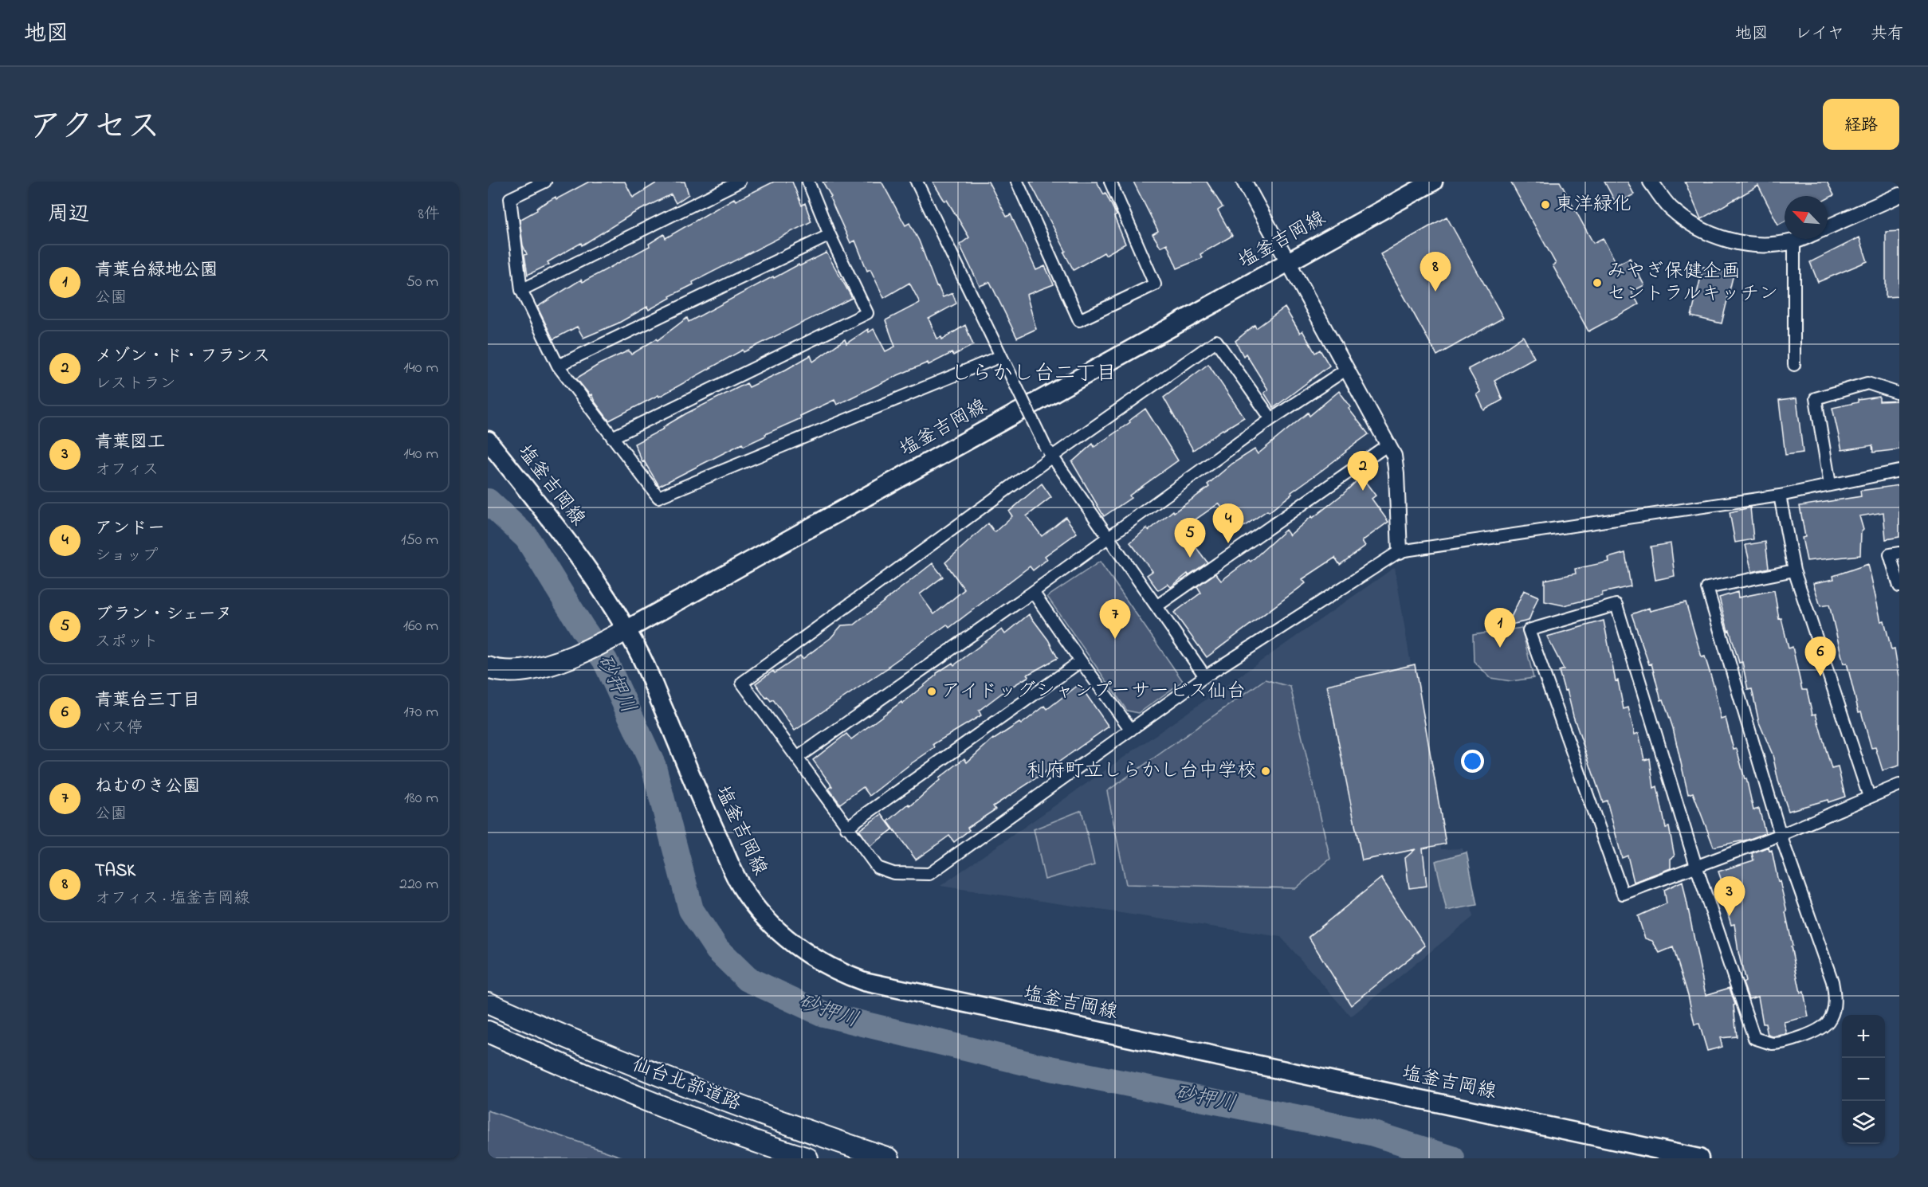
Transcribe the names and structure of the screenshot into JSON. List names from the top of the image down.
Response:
{
  "streets": {
    "highway": ["仙台北部道路"],
    "main road": ["塩釜吉岡線"]
  },
  "districts": ["しらかし台二丁目"],
  "water": ["砂押川"],
  "places": [
    "東洋緑化",
    "みやぎ保健企画 セントラルキッチン",
    "アイドッグシャンプーサービス仙台",
    "利府町立しらかし台中学校"
  ],
  "north": "top left",
  "page": {
    "header": "地図",
    "nav": ["地図", "レイヤ", "共有"],
    "title": "アクセス",
    "buttons": "経路",
    "heading": ["周辺", "8件"],
    "list": [
      {
        "mark": "1",
        "name": "青葉台緑地公園",
        "note": "公園",
        "value": "50 m"
      },
      {
        "mark": "2",
        "name": "メゾン・ド・フランス",
        "note": "レストラン",
        "value": "140 m"
      },
      {
        "mark": "3",
        "name": "青葉図工",
        "note": "オフィス",
        "value": "140 m"
      },
      {
        "mark": "4",
        "name": "アンドー",
        "note": "ショップ",
        "value": "150 m"
      },
      {
        "mark": "5",
        "name": "ブラン・シェーヌ",
        "note": "スポット",
        "value": "160 m"
      },
      {
        "mark": "6",
        "name": "青葉台三丁目",
        "note": "バス停",
        "value": "170 m"
      },
      {
        "mark": "7",
        "name": "ねむのき公園",
        "note": "公園",
        "value": "180 m"
      },
      {
        "mark": "8",
        "name": "TASK",
        "note": "オフィス · 塩釜吉岡線",
        "value": "220 m"
      }
    ],
    "pins": [
      "8",
      "2",
      "4",
      "5",
      "7",
      "1",
      "6",
      "3"
    ],
    "map_buttons": ["+", "−"]
  }
}
